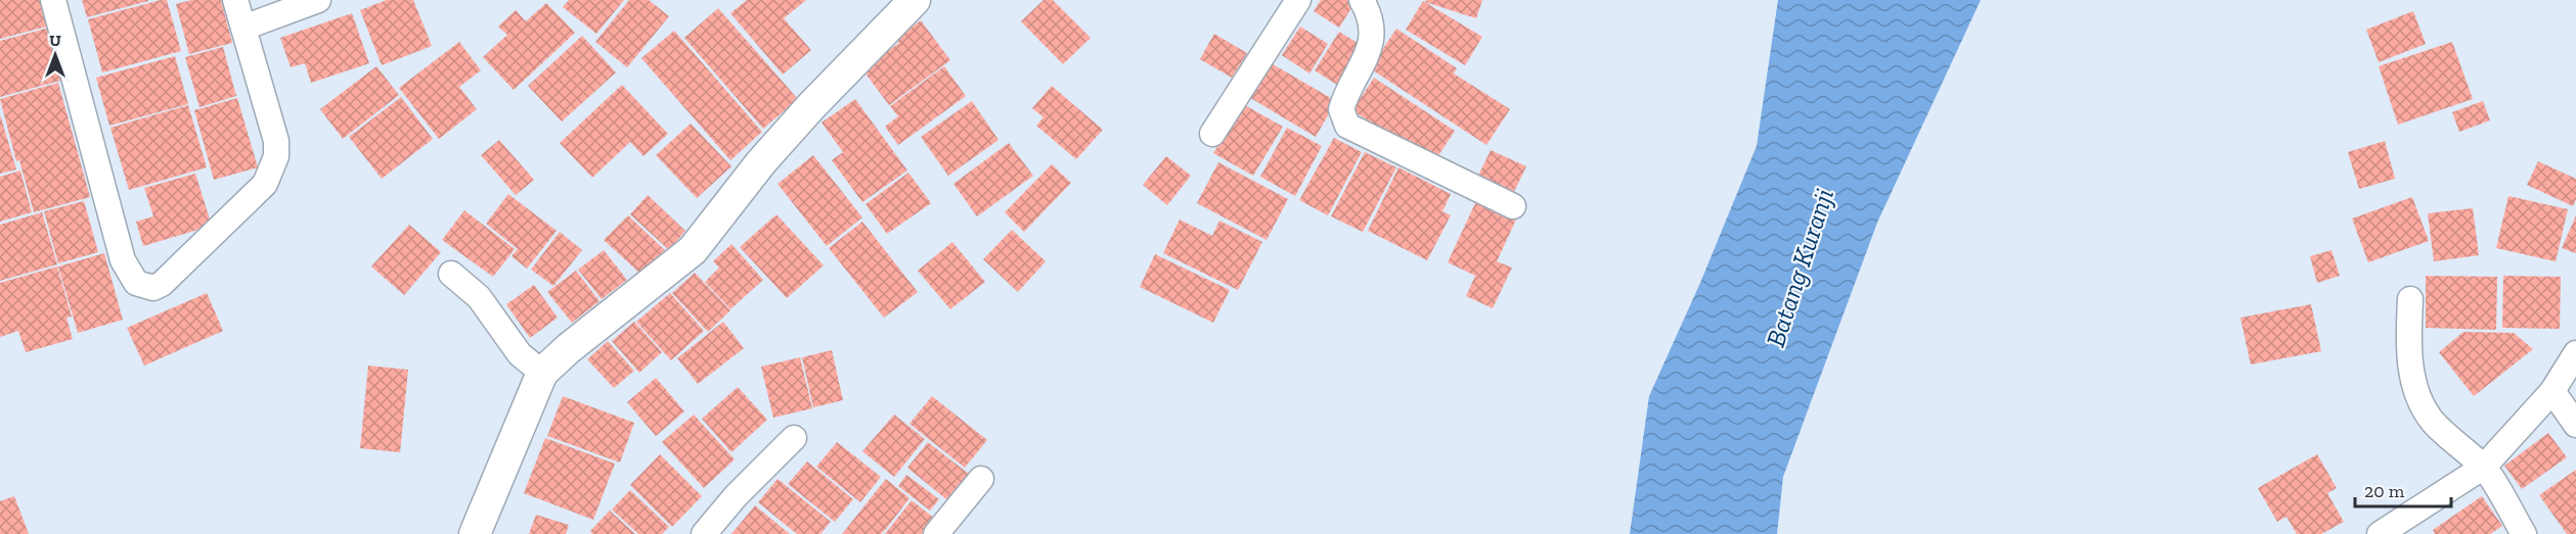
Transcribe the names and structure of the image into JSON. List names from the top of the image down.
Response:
{
  "water": ["Batang Kuranji"],
  "scale_bar": "20 m",
  "north": "top"
}
